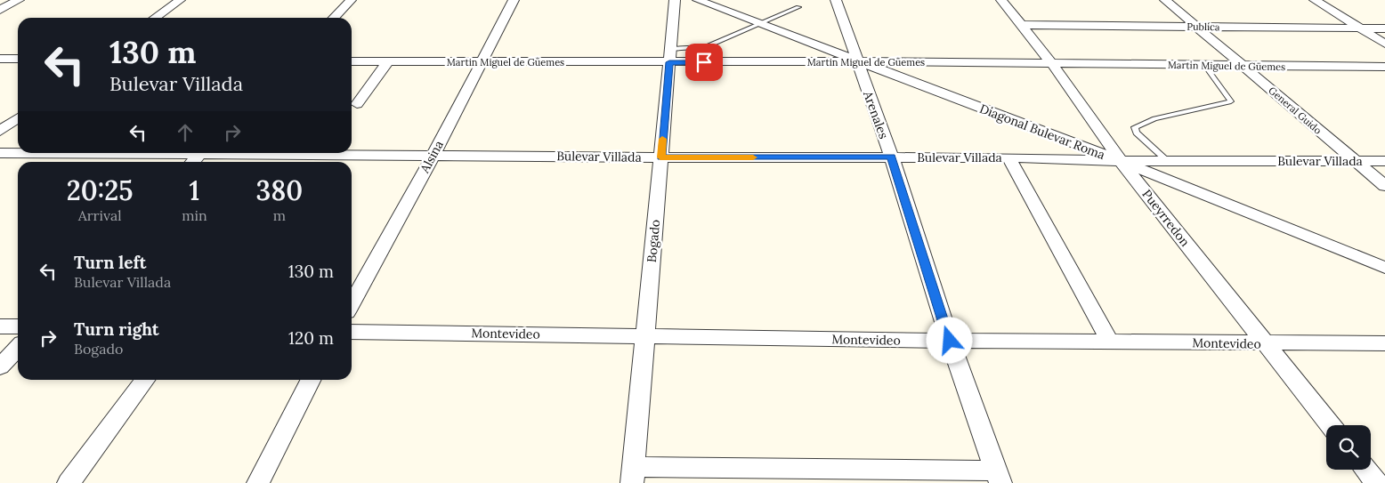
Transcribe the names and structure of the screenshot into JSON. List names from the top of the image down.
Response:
{
  "streets": {
    "street": [
      "Publica",
      "Martin Miguel de Güemes",
      "General Guido",
      "Arenales",
      "Diagonal Bulevar Roma",
      "Alsina",
      "Bulevar Villada",
      "Pueyrredon",
      "Bogado",
      "Montevideo"
    ]
  },
  "crossings": [
    ["Publica", "General Guido"],
    ["Publica", "Pueyrredon"],
    ["Martin Miguel de Güemes", "General Guido"],
    ["Martin Miguel de Güemes", "Arenales"],
    ["Martin Miguel de Güemes", "Diagonal Bulevar Roma"],
    ["Martin Miguel de Güemes", "Alsina"],
    ["Martin Miguel de Güemes", "Pueyrredon"],
    ["Martin Miguel de Güemes", "Bogado"],
    ["General Guido", "Bulevar Villada"],
    ["Arenales", "Diagonal Bulevar Roma"],
    ["Arenales", "Bulevar Villada"],
    ["Arenales", "Montevideo"],
    ["Diagonal Bulevar Roma", "Bulevar Villada"],
    ["Diagonal Bulevar Roma", "Pueyrredon"],
    ["Alsina", "Bulevar Villada"],
    ["Bulevar Villada", "Pueyrredon"],
    ["Bulevar Villada", "Bogado"],
    ["Pueyrredon", "Montevideo"],
    ["Bogado", "Montevideo"]
  ],
  "page": {
    "turn": ["130 m", "Bulevar Villada"],
    "eta": [
      "20:25",
      "Arrival",
      "1",
      "min",
      "380",
      "m"
    ],
    "list": [
      {
        "name": "Turn left",
        "note": "Bulevar Villada",
        "value": "130 m"
      },
      {
        "name": "Turn right",
        "note": "Bogado",
        "value": "120 m"
      }
    ]
  }
}
